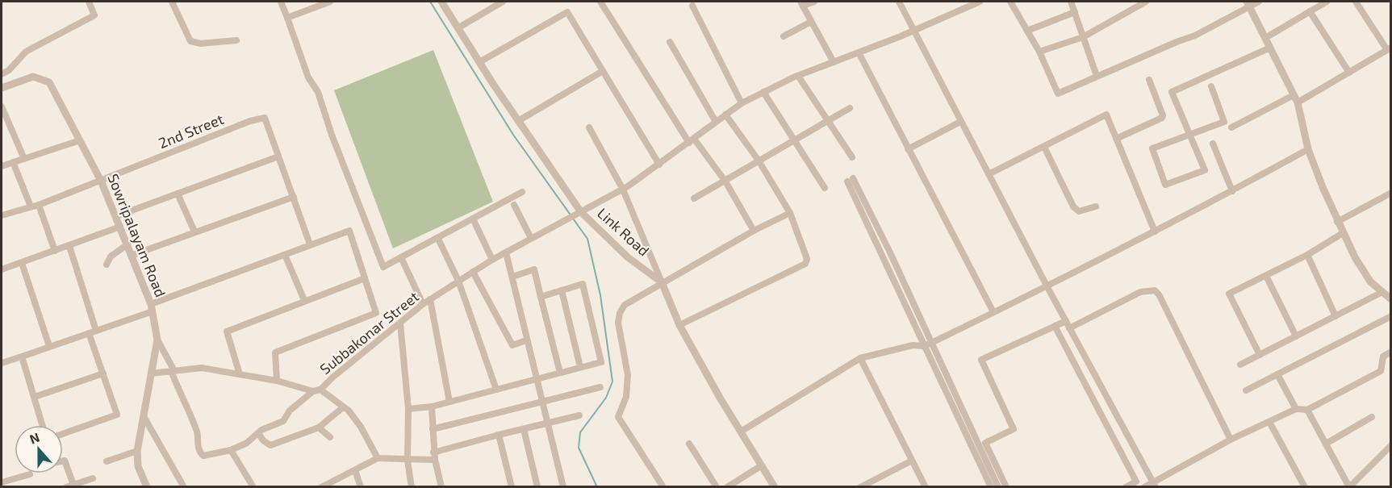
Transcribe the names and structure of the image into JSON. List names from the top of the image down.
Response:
{
  "streets": {
    "street": [
      "2nd Street",
      "Link Road",
      "Sowripalayam Road",
      "Subbakonar Street"
    ]
  },
  "crossings": [
    ["2nd Street", "Sowripalayam Road"],
    ["Link Road", "Subbakonar Street"],
    ["Sowripalayam Road", "Subbakonar Street"]
  ],
  "north": "top"
}
